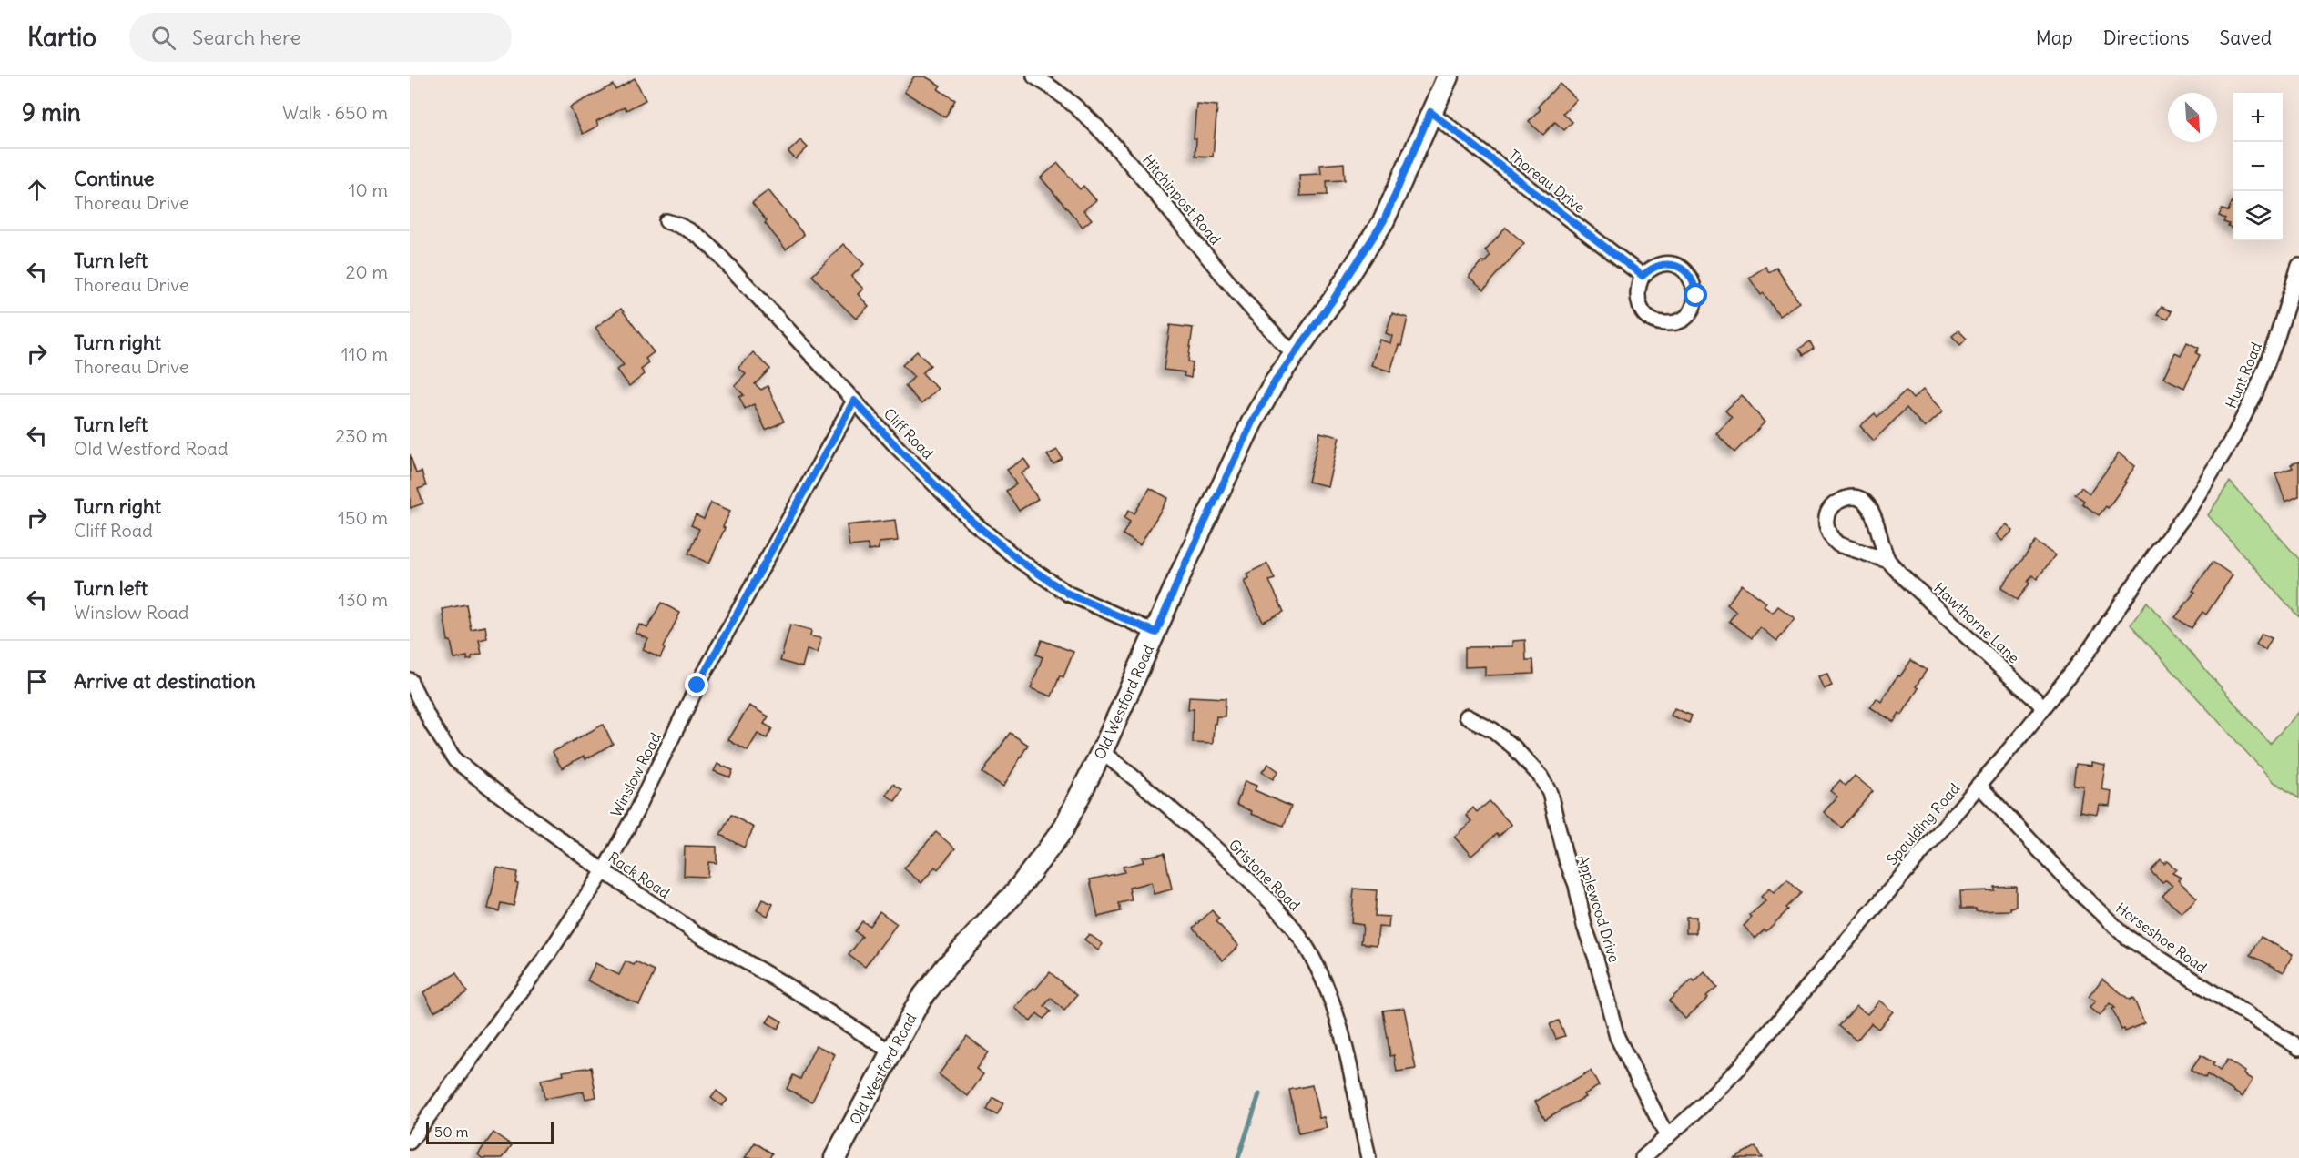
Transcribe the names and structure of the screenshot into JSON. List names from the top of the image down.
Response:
{
  "streets": {
    "main road": ["Old Westford Road"],
    "street": [
      "Thoreau Drive",
      "Hitchinpost Road",
      "Hunt Road",
      "Cliff Road",
      "Hawthorne Lane",
      "Winslow Road",
      "Spaulding Road",
      "Rack Road",
      "Gristone Road",
      "Applewood Drive",
      "Horseshoe Road"
    ]
  },
  "crossings": [
    ["Thoreau Drive", "Old Westford Road"],
    ["Hitchinpost Road", "Old Westford Road"],
    ["Hunt Road", "Spaulding Road"],
    ["Cliff Road", "Old Westford Road"],
    ["Cliff Road", "Winslow Road"],
    ["Hawthorne Lane", "Spaulding Road"],
    ["Old Westford Road", "Rack Road"],
    ["Old Westford Road", "Gristone Road"],
    ["Winslow Road", "Rack Road"],
    ["Spaulding Road", "Applewood Drive"],
    ["Spaulding Road", "Horseshoe Road"]
  ],
  "scale_bar": "50 m",
  "north": "bottom right",
  "page": {
    "header": "Kartio",
    "search": "Search here",
    "nav": ["Map", "Directions", "Saved"],
    "heading": ["9 min", "Walk · 650 m"],
    "map_buttons": ["+", "−"],
    "list": [
      ["Continue", "Thoreau Drive", "10 m"],
      ["Turn left", "Thoreau Drive", "20 m"],
      ["Turn right", "Thoreau Drive", "110 m"],
      ["Turn left", "Old Westford Road", "230 m"],
      ["Turn right", "Cliff Road", "150 m"],
      ["Turn left", "Winslow Road", "130 m"],
      "Arrive at destination"
    ],
    "scale": "50 m"
  }
}
